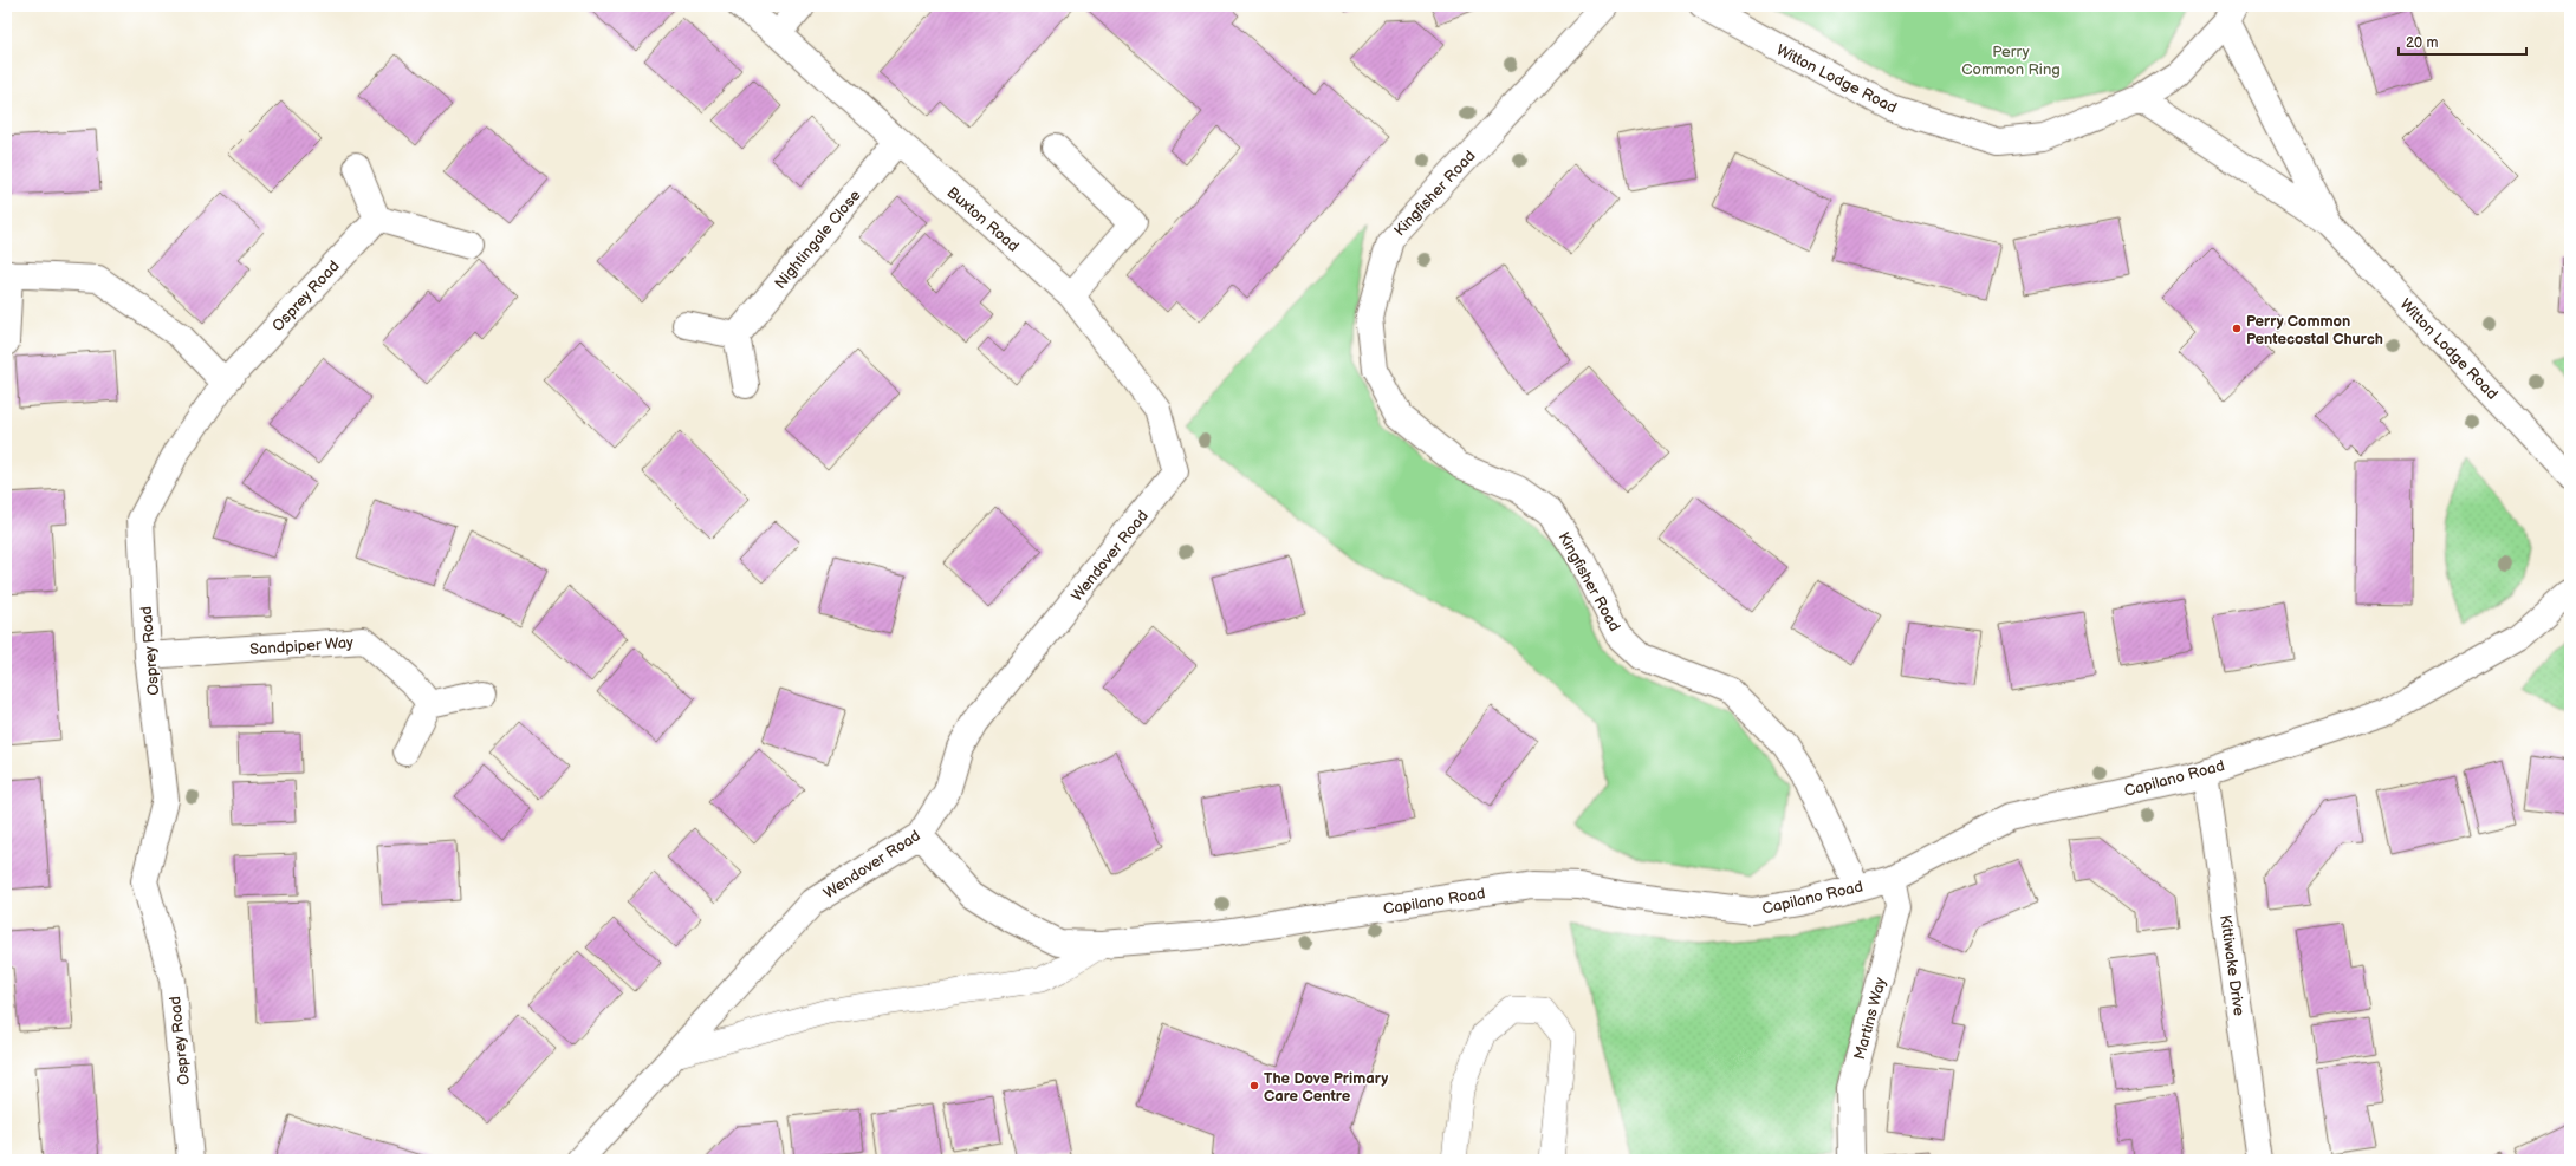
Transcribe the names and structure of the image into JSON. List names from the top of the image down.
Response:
{
  "streets": {
    "street": [
      "Witton Lodge Road",
      "Kingfisher Road",
      "Buxton Road",
      "Nightingale Close",
      "Osprey Road",
      "Wendover Road",
      "Sandpiper Way",
      "Capilano Road",
      "Kittiwake Drive",
      "Martins Way"
    ]
  },
  "crossings": [
    ["Kingfisher Road", "Capilano Road"],
    ["Buxton Road", "Nightingale Close"],
    ["Buxton Road", "Wendover Road"],
    ["Osprey Road", "Sandpiper Way"],
    ["Wendover Road", "Capilano Road"],
    ["Capilano Road", "Kittiwake Drive"],
    ["Capilano Road", "Martins Way"]
  ],
  "parks": ["Perry Common Ring"],
  "places": ["Perry Common Pentecostal Church", "The Dove Primary Care Centre"],
  "scale_bar": "20 m"
}
